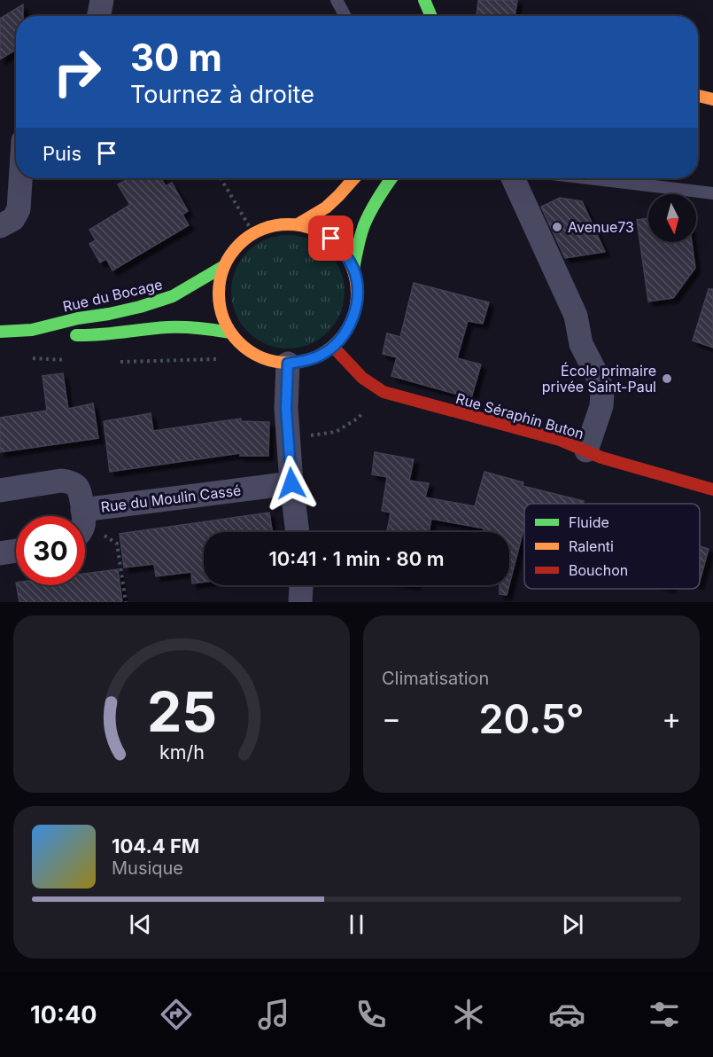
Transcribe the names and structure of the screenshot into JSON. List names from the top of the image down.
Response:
{
  "streets": {
    "main road": ["Rue du Bocage", "Rue Séraphin Buton"],
    "street": ["Rue du Moulin Cassé"]
  },
  "crossings": [
    ["Rue du Bocage", "Rue Séraphin Buton"]
  ],
  "places": ["Avenue73", "École primaire privée Saint-Paul"],
  "legend": ["Fluide", "Ralenti", "Bouchon"],
  "north": "bottom",
  "page": {
    "turn": ["30 m", "Tournez à droite"],
    "then": "Puis",
    "limit": "30",
    "trip": "10:41 · 1 min · 80 m",
    "tile": "Climatisation",
    "heat": ["−", "20.5°", "+"],
    "song": ["104.4 FM", "Musique"],
    "tabs": "10:40",
    "gauge": ["25", "km/h"]
  }
}
